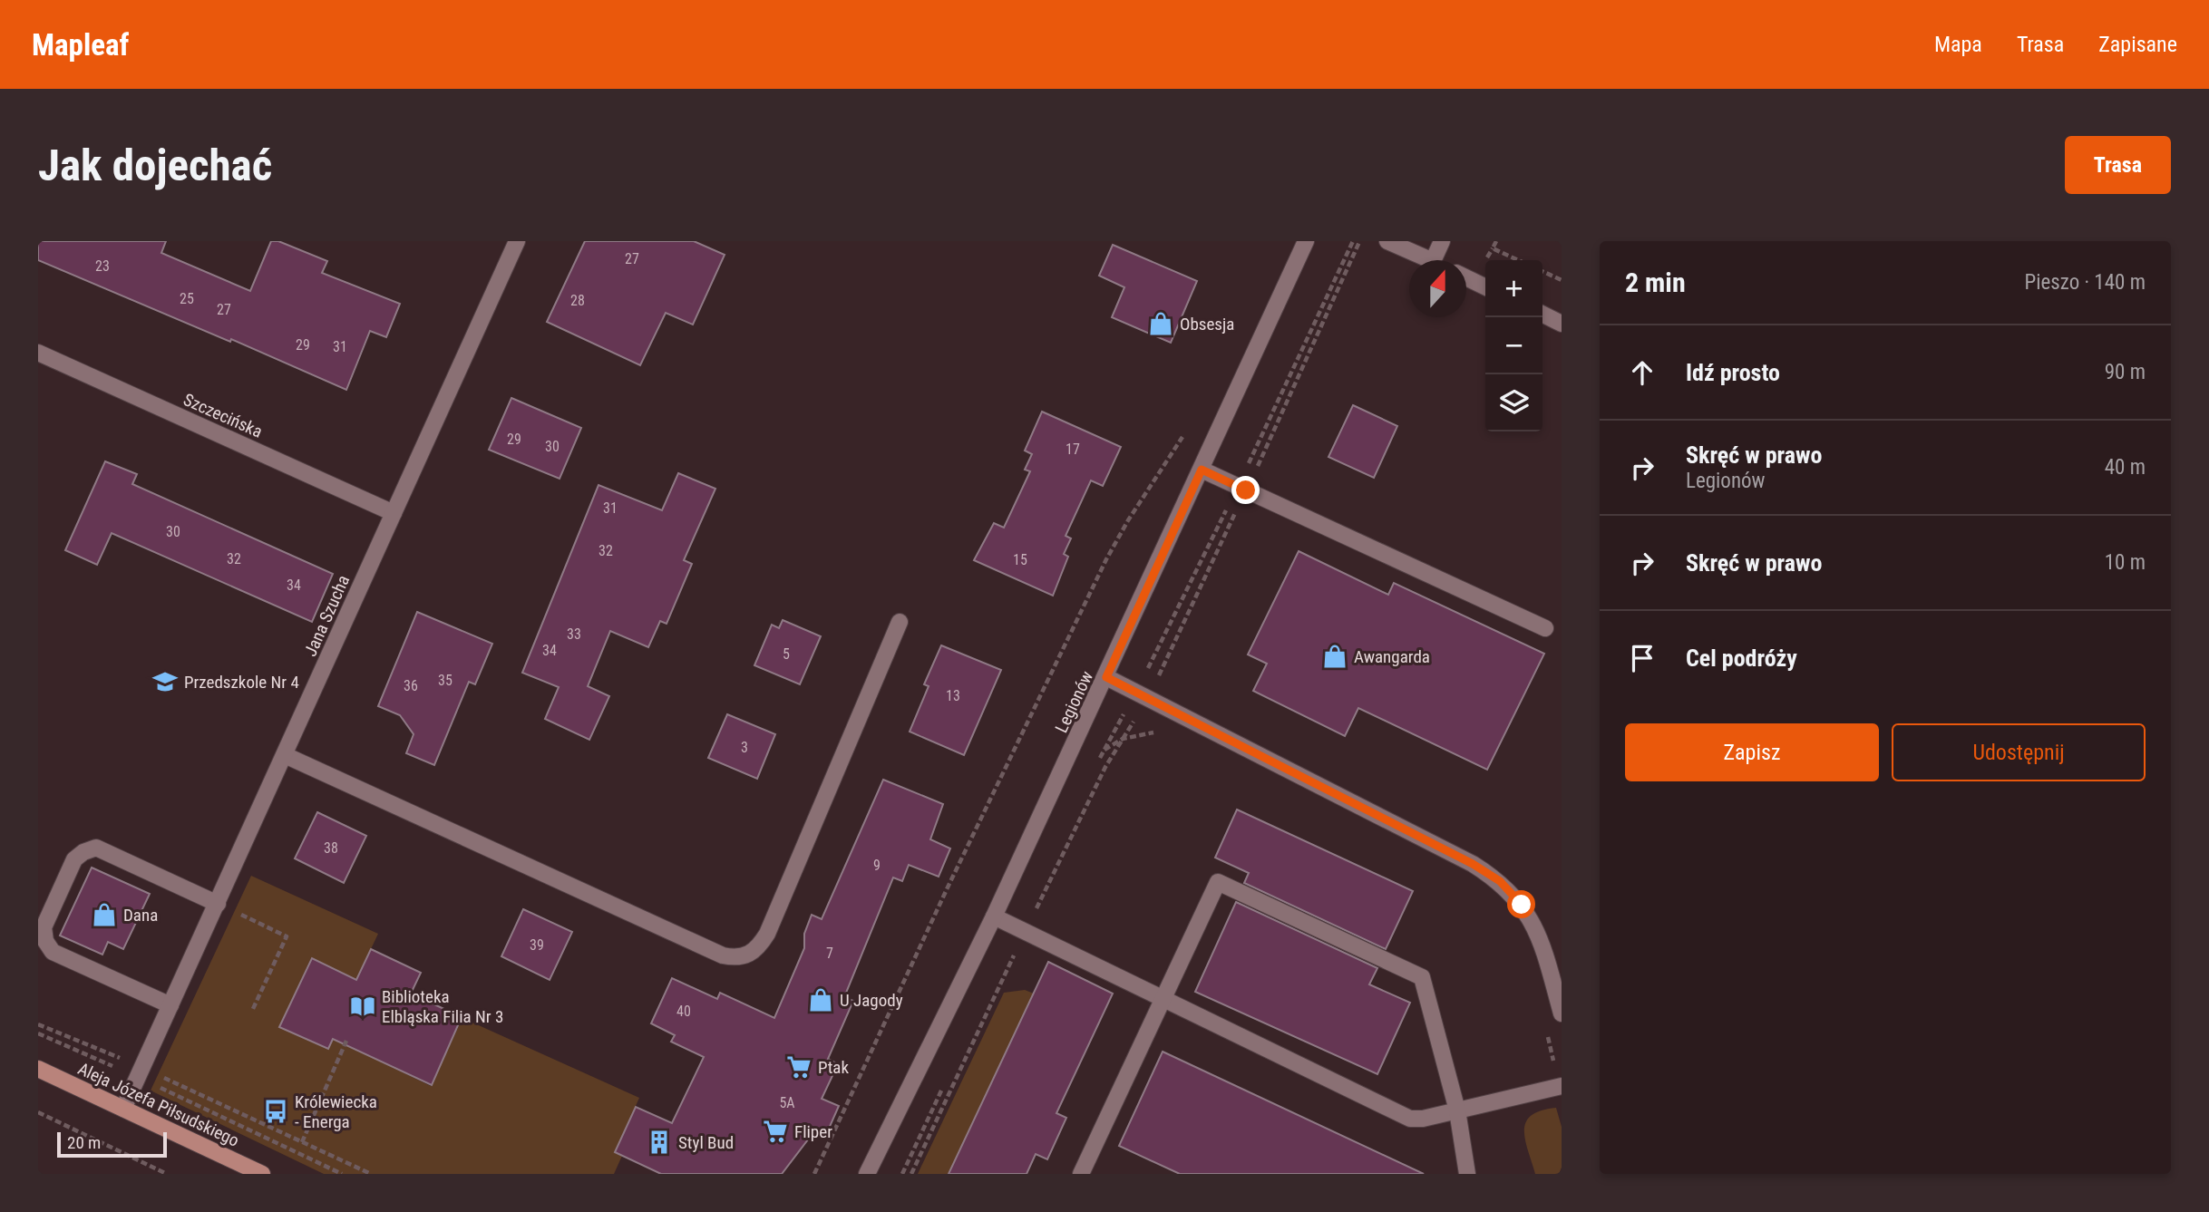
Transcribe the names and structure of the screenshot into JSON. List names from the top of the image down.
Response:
{
  "streets": {
    "main road": ["Aleja Józefa Piłsudskiego"],
    "street": ["Szczecińska", "Jana Szucha", "Legionów"]
  },
  "crossings": [
    ["Szczecińska", "Jana Szucha"],
    ["Jana Szucha", "Aleja Józefa Piłsudskiego"]
  ],
  "places": {
    "shop": [
      "Obsesja",
      "Awangarda",
      "Dana",
      "U Jagody"
    ],
    "school or university": ["Przedszkole Nr 4"],
    "library": ["Biblioteka Elbląska Filia Nr 3"],
    "supermarket": ["Ptak", "Fliper"],
    "bus stop": ["Królewiecka - Energa"],
    "building": ["Styl Bud"]
  },
  "house_numbers": [
    "27",
    "23",
    "25",
    "28",
    "27",
    "29",
    "31",
    "29",
    "30",
    "17",
    "31",
    "30",
    "32",
    "32",
    "15",
    "34",
    "33",
    "34",
    "5",
    "35",
    "36",
    "13",
    "3",
    "38",
    "9",
    "39",
    "7",
    "40",
    "5A"
  ],
  "scale_bar": "20 m",
  "north": "top",
  "page": {
    "header": "Mapleaf",
    "nav": ["Mapa", "Trasa", "Zapisane"],
    "buttons": [
      "Trasa",
      ["Zapisz", "Udostępnij"]
    ],
    "title": "Jak dojechać",
    "heading": ["2 min", "Pieszo · 140 m"],
    "map_buttons": ["+", "−"],
    "list": [
      ["Idź prosto", "90 m"],
      ["Skręć w prawo", "Legionów", "40 m"],
      ["Skręć w prawo", "10 m"],
      "Cel podróży"
    ],
    "scale": "20 m"
  }
}
